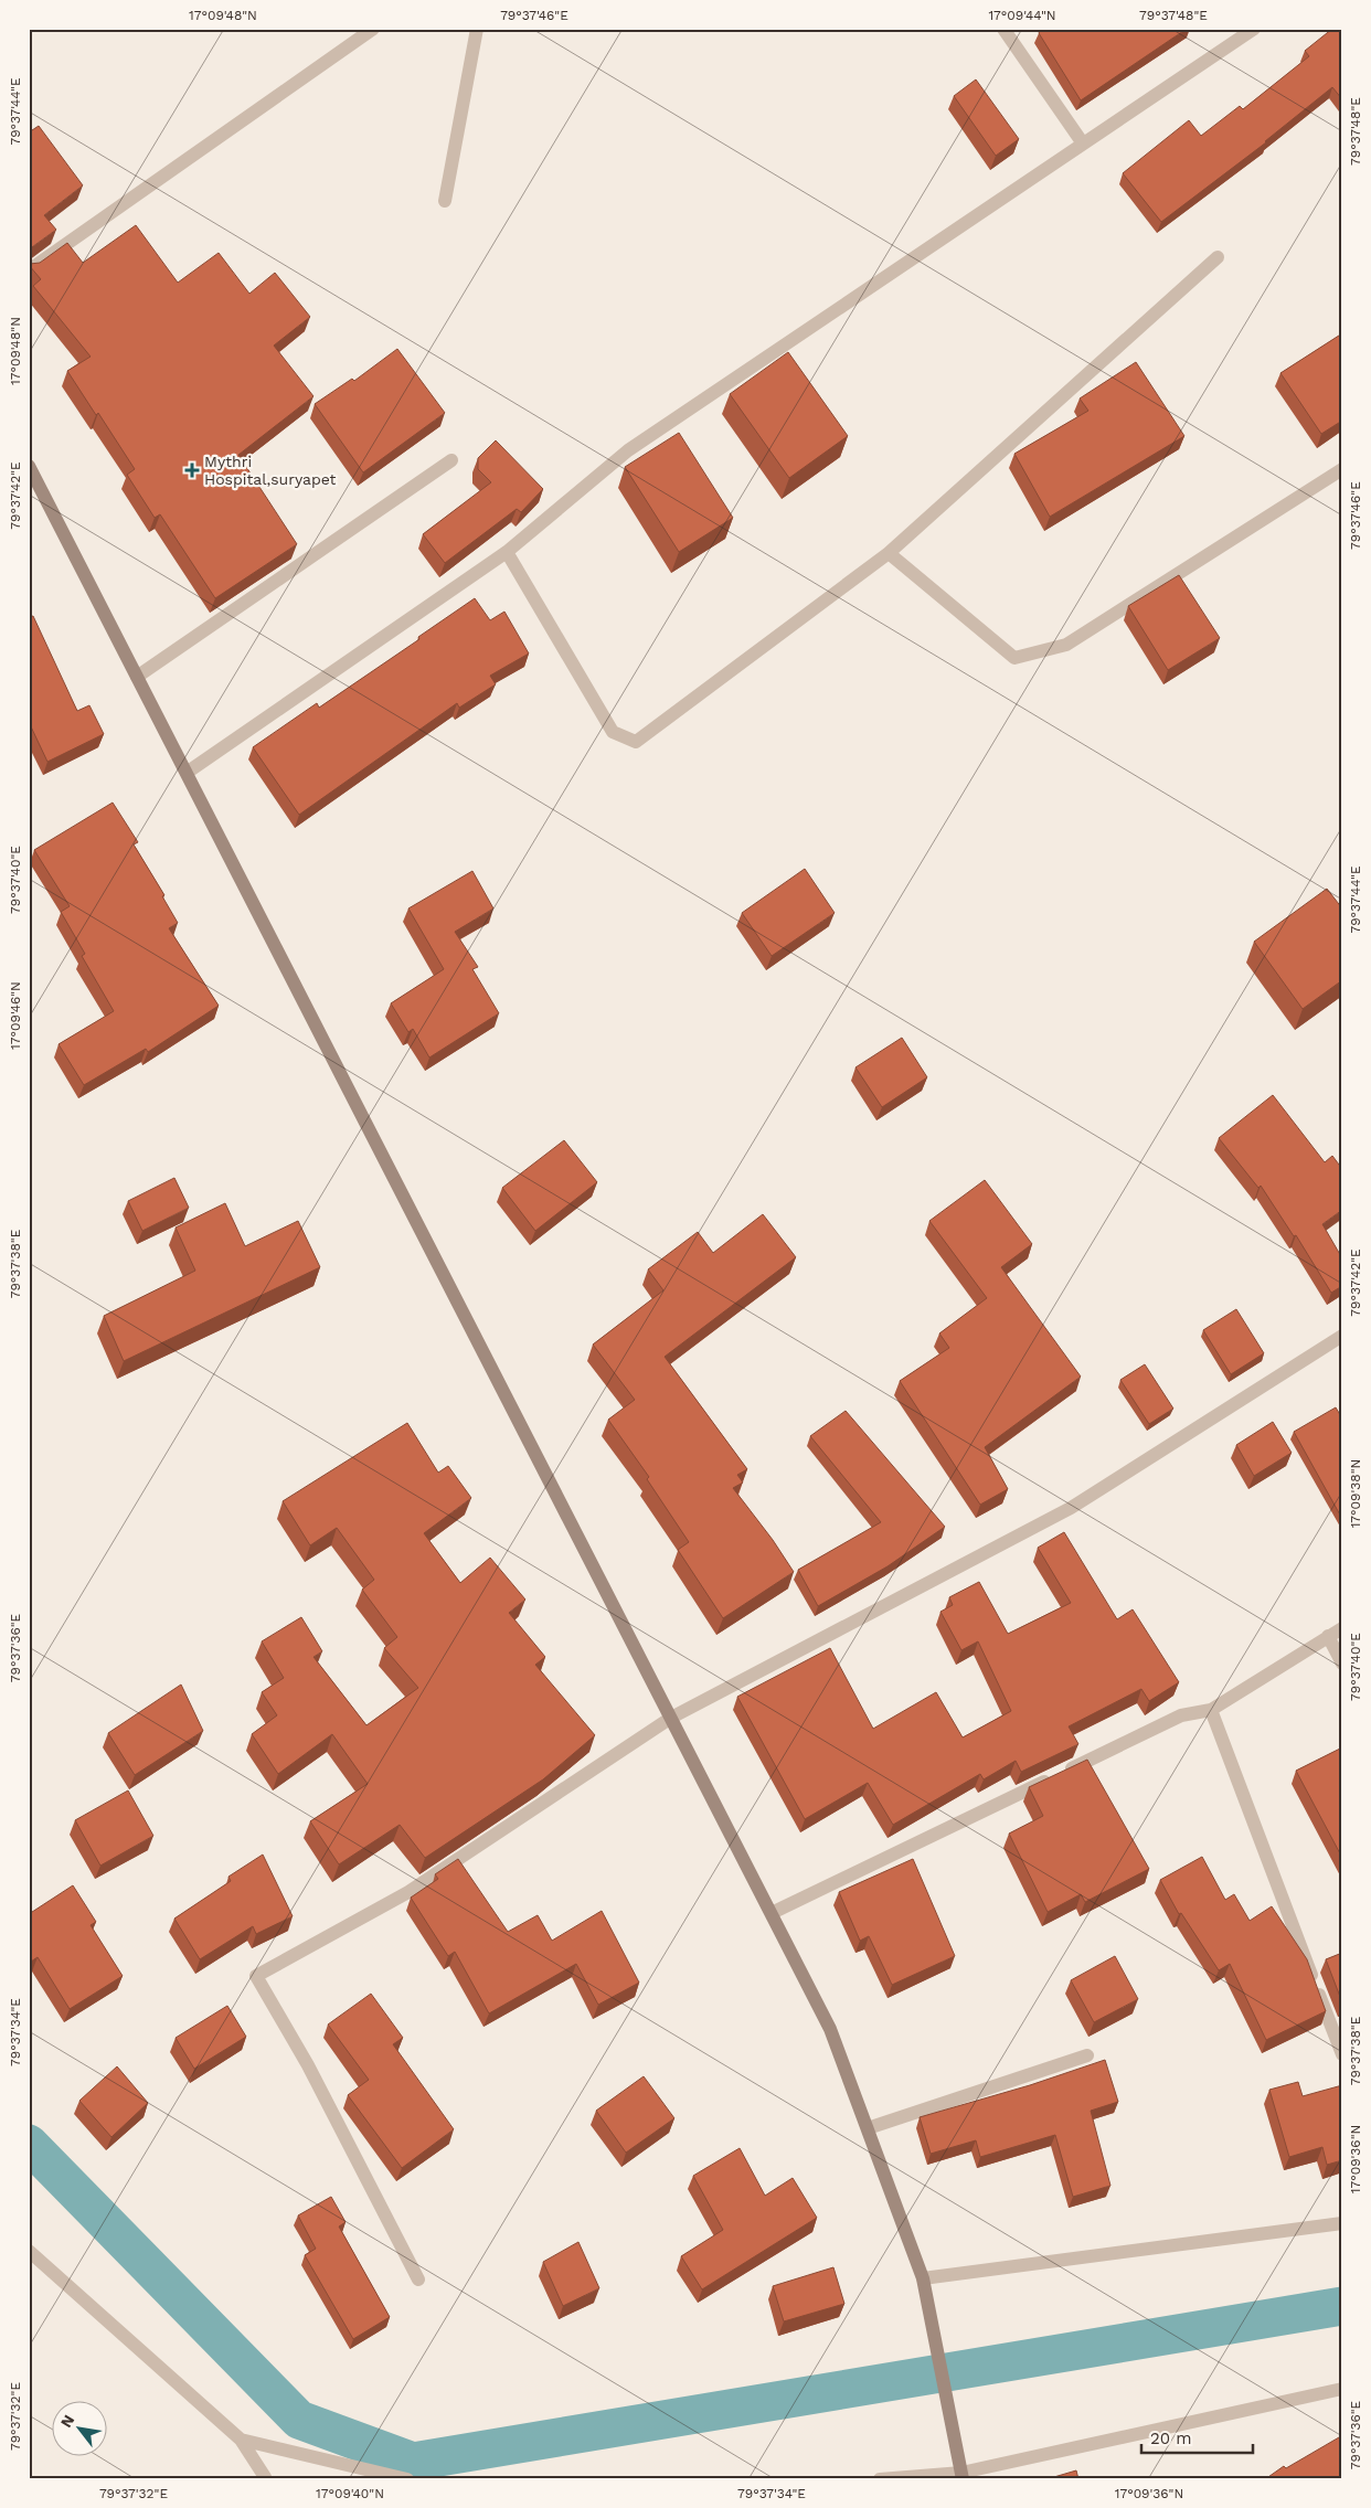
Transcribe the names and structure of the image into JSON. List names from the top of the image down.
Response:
{
  "places": {
    "health": ["Mythri Hospital,suryapet"]
  },
  "scale_bar": "20 m",
  "north": "top left",
  "coordinates": [
    "17°09'48\"N",
    "79°37'46\"E",
    "17°09'44\"N",
    "79°37'48\"E",
    "79°37'44\"E",
    "79°37'42\"E",
    "79°37'40\"E",
    "17°09'46\"N",
    "79°37'38\"E",
    "17°09'38\"N",
    "79°37'36\"E",
    "79°37'34\"E",
    "17°09'36\"N",
    "79°37'32\"E",
    "17°09'40\"N"
  ]
}
